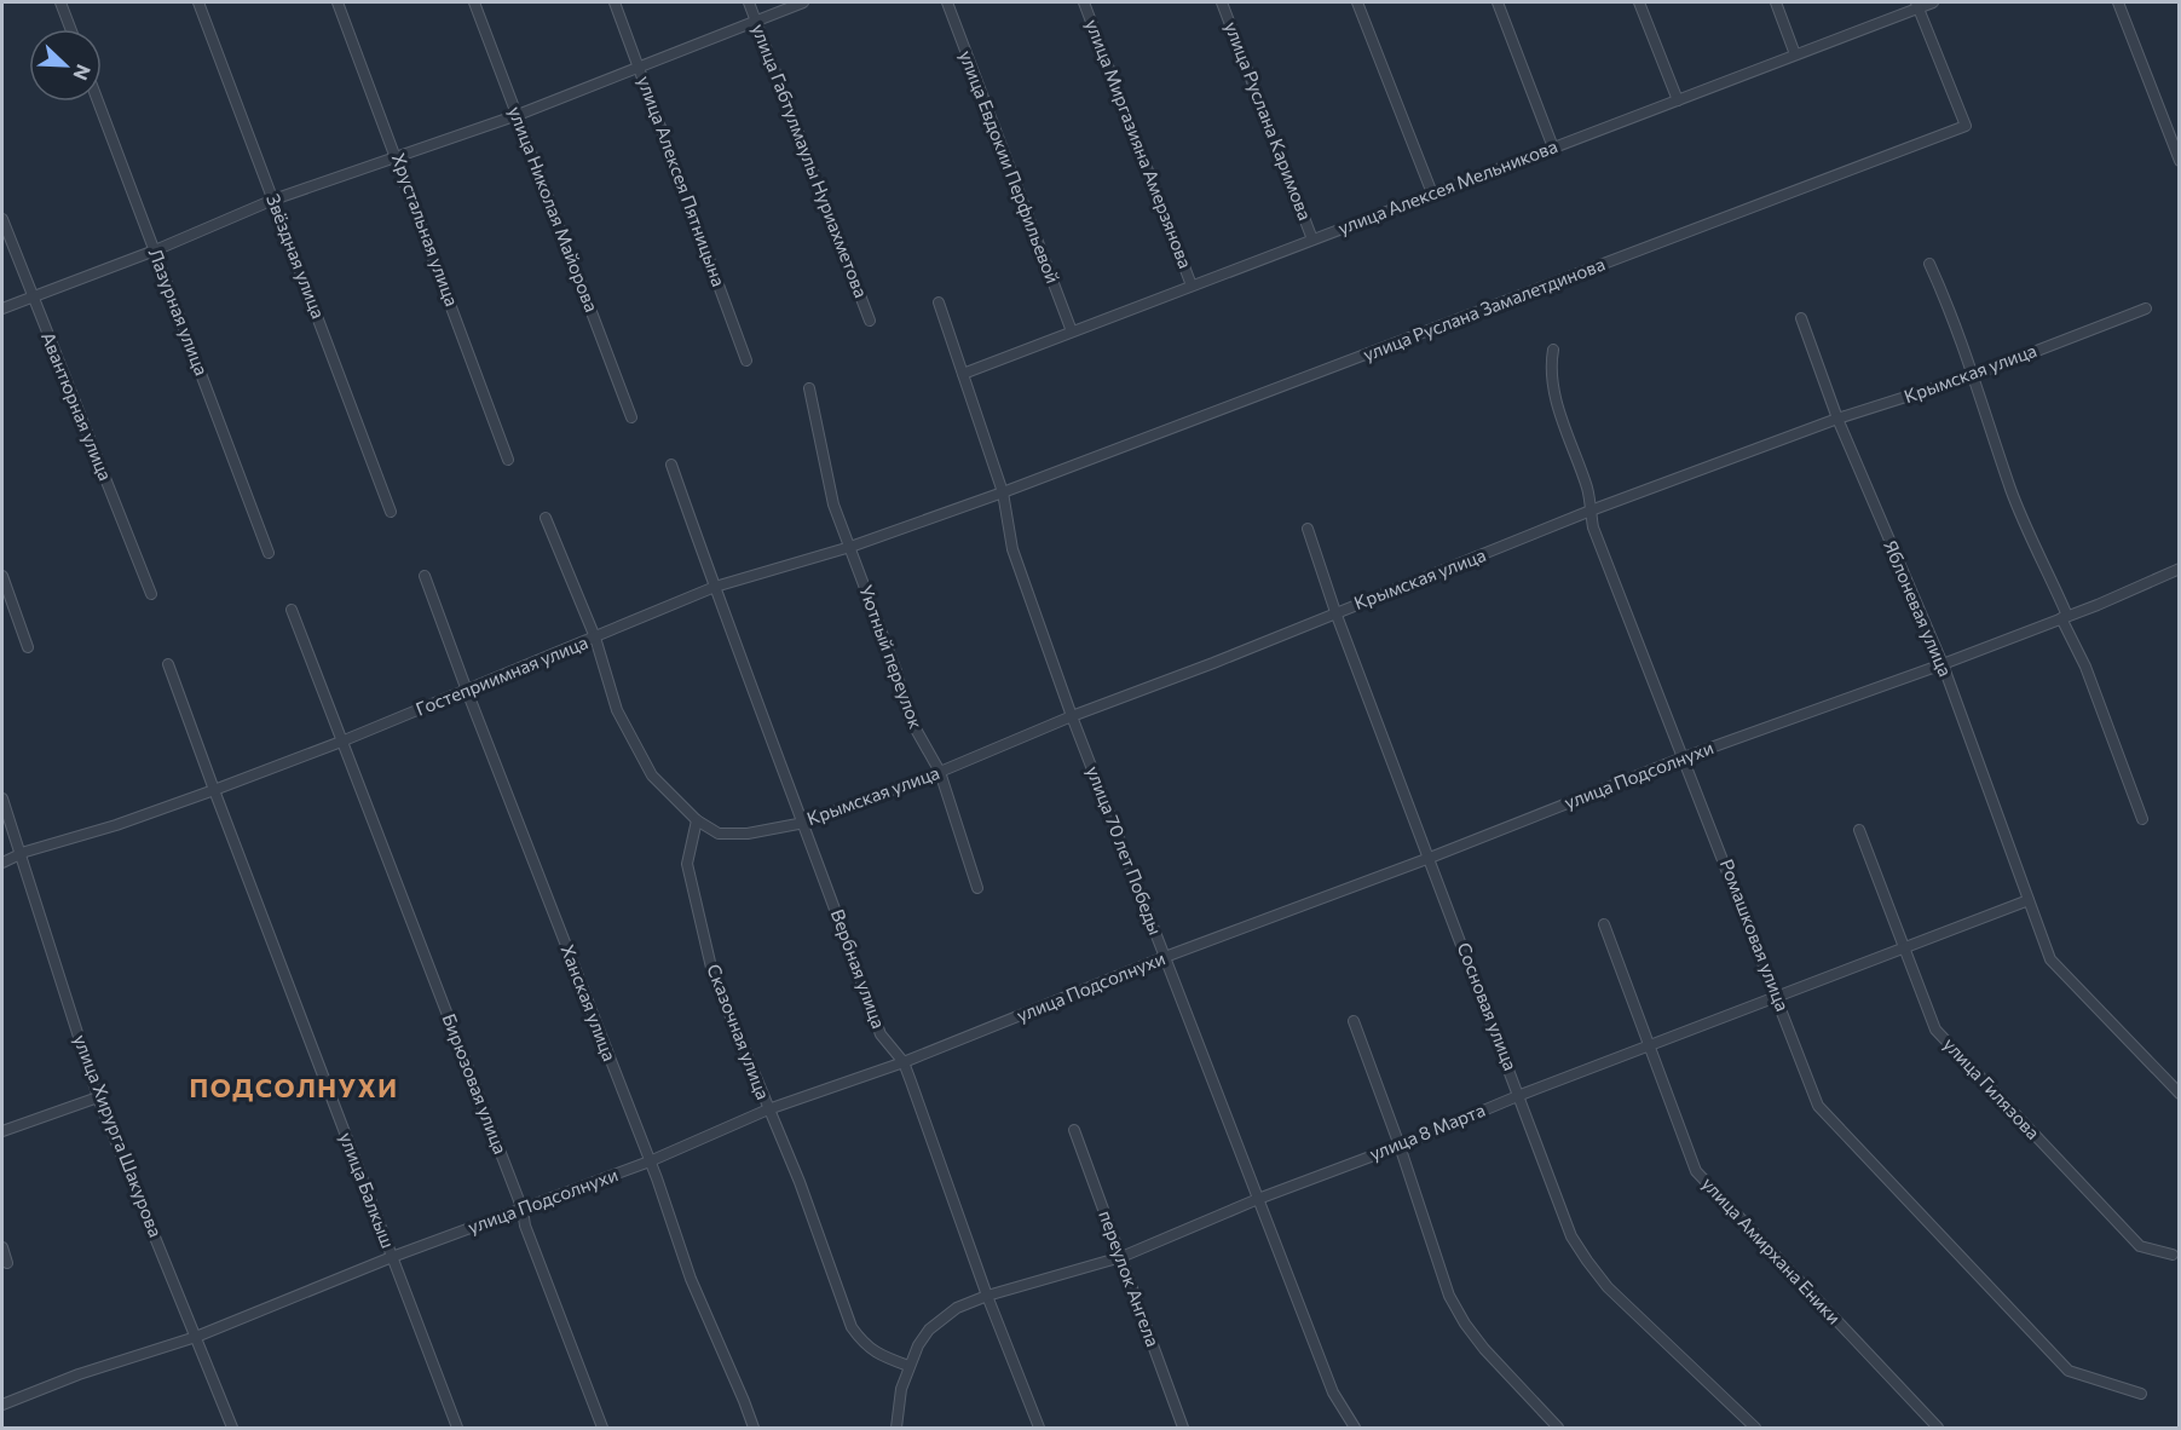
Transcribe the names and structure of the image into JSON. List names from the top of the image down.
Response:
{
  "streets": {
    "street": [
      "улица Руслана Каримова",
      "улица Миргазияна Амерзянова",
      "улица Габтулмаулы Нуриахметова",
      "улица Евдокии Перфильевой",
      "улица Алексея Пятницына",
      "улица Алексея Мельникова",
      "улица Николая Майорова",
      "Хрустальная улица",
      "Звёздная улица",
      "улица Руслана Замалетдинова",
      "Лазурная улица",
      "Крымская улица",
      "Авантюрная улица",
      "Яблоневая улица",
      "Уютный переулок",
      "Гостеприимная улица",
      "улица Подсолнухи",
      "улица 70 лет Победы",
      "Ромашковая улица",
      "Вербная улица",
      "Ханская улица",
      "Сосновая улица",
      "Сказочная улица",
      "Бирюзовая улица",
      "улица Гилязова",
      "улица 8 Марта",
      "улица Хирурга Шакурова",
      "улица Балкыш",
      "улица Амирхана Еники",
      "переулок Ангела"
    ]
  },
  "crossings": [
    ["улица Руслана Каримова", "улица Алексея Мельникова"],
    ["улица Миргазияна Амерзянова", "улица Алексея Мельникова"],
    ["улица Евдокии Перфильевой", "улица Алексея Мельникова"],
    ["улица Алексея Мельникова", "улица Руслана Замалетдинова"],
    ["улица Алексея Мельникова", "улица 70 лет Победы"],
    ["улица Руслана Замалетдинова", "Гостеприимная улица"],
    ["улица Руслана Замалетдинова", "улица 70 лет Победы"],
    ["Крымская улица", "Яблоневая улица"],
    ["Крымская улица", "Уютный переулок"],
    ["Крымская улица", "улица 70 лет Победы"],
    ["Крымская улица", "Ромашковая улица"],
    ["Крымская улица", "Вербная улица"],
    ["Крымская улица", "Сосновая улица"],
    ["Крымская улица", "Сказочная улица"],
    ["Яблоневая улица", "улица Подсолнухи"],
    ["Яблоневая улица", "улица 8 Марта"],
    ["Уютный переулок", "Гостеприимная улица"],
    ["Гостеприимная улица", "улица 70 лет Победы"],
    ["Гостеприимная улица", "Вербная улица"],
    ["Гостеприимная улица", "Ханская улица"],
    ["Гостеприимная улица", "Бирюзовая улица"],
    ["Гостеприимная улица", "улица Хирурга Шакурова"],
    ["Гостеприимная улица", "улица Балкыш"],
    ["улица Подсолнухи", "улица 70 лет Победы"],
    ["улица Подсолнухи", "Ромашковая улица"],
    ["улица Подсолнухи", "Вербная улица"],
    ["улица Подсолнухи", "Ханская улица"],
    ["улица Подсолнухи", "Сосновая улица"],
    ["улица Подсолнухи", "Сказочная улица"],
    ["улица Подсолнухи", "Бирюзовая улица"],
    ["улица Подсолнухи", "улица Хирурга Шакурова"],
    ["улица Подсолнухи", "улица Балкыш"],
    ["улица 70 лет Победы", "улица 8 Марта"],
    ["Ромашковая улица", "улица 8 Марта"],
    ["Вербная улица", "улица 8 Марта"],
    ["Сосновая улица", "улица 8 Марта"],
    ["Сказочная улица", "улица 8 Марта"],
    ["улица Гилязова", "улица 8 Марта"],
    ["улица 8 Марта", "улица Амирхана Еники"],
    ["улица 8 Марта", "переулок Ангела"]
  ],
  "districts": ["ПОДСОЛНУХИ"],
  "north": "bottom right"
}
